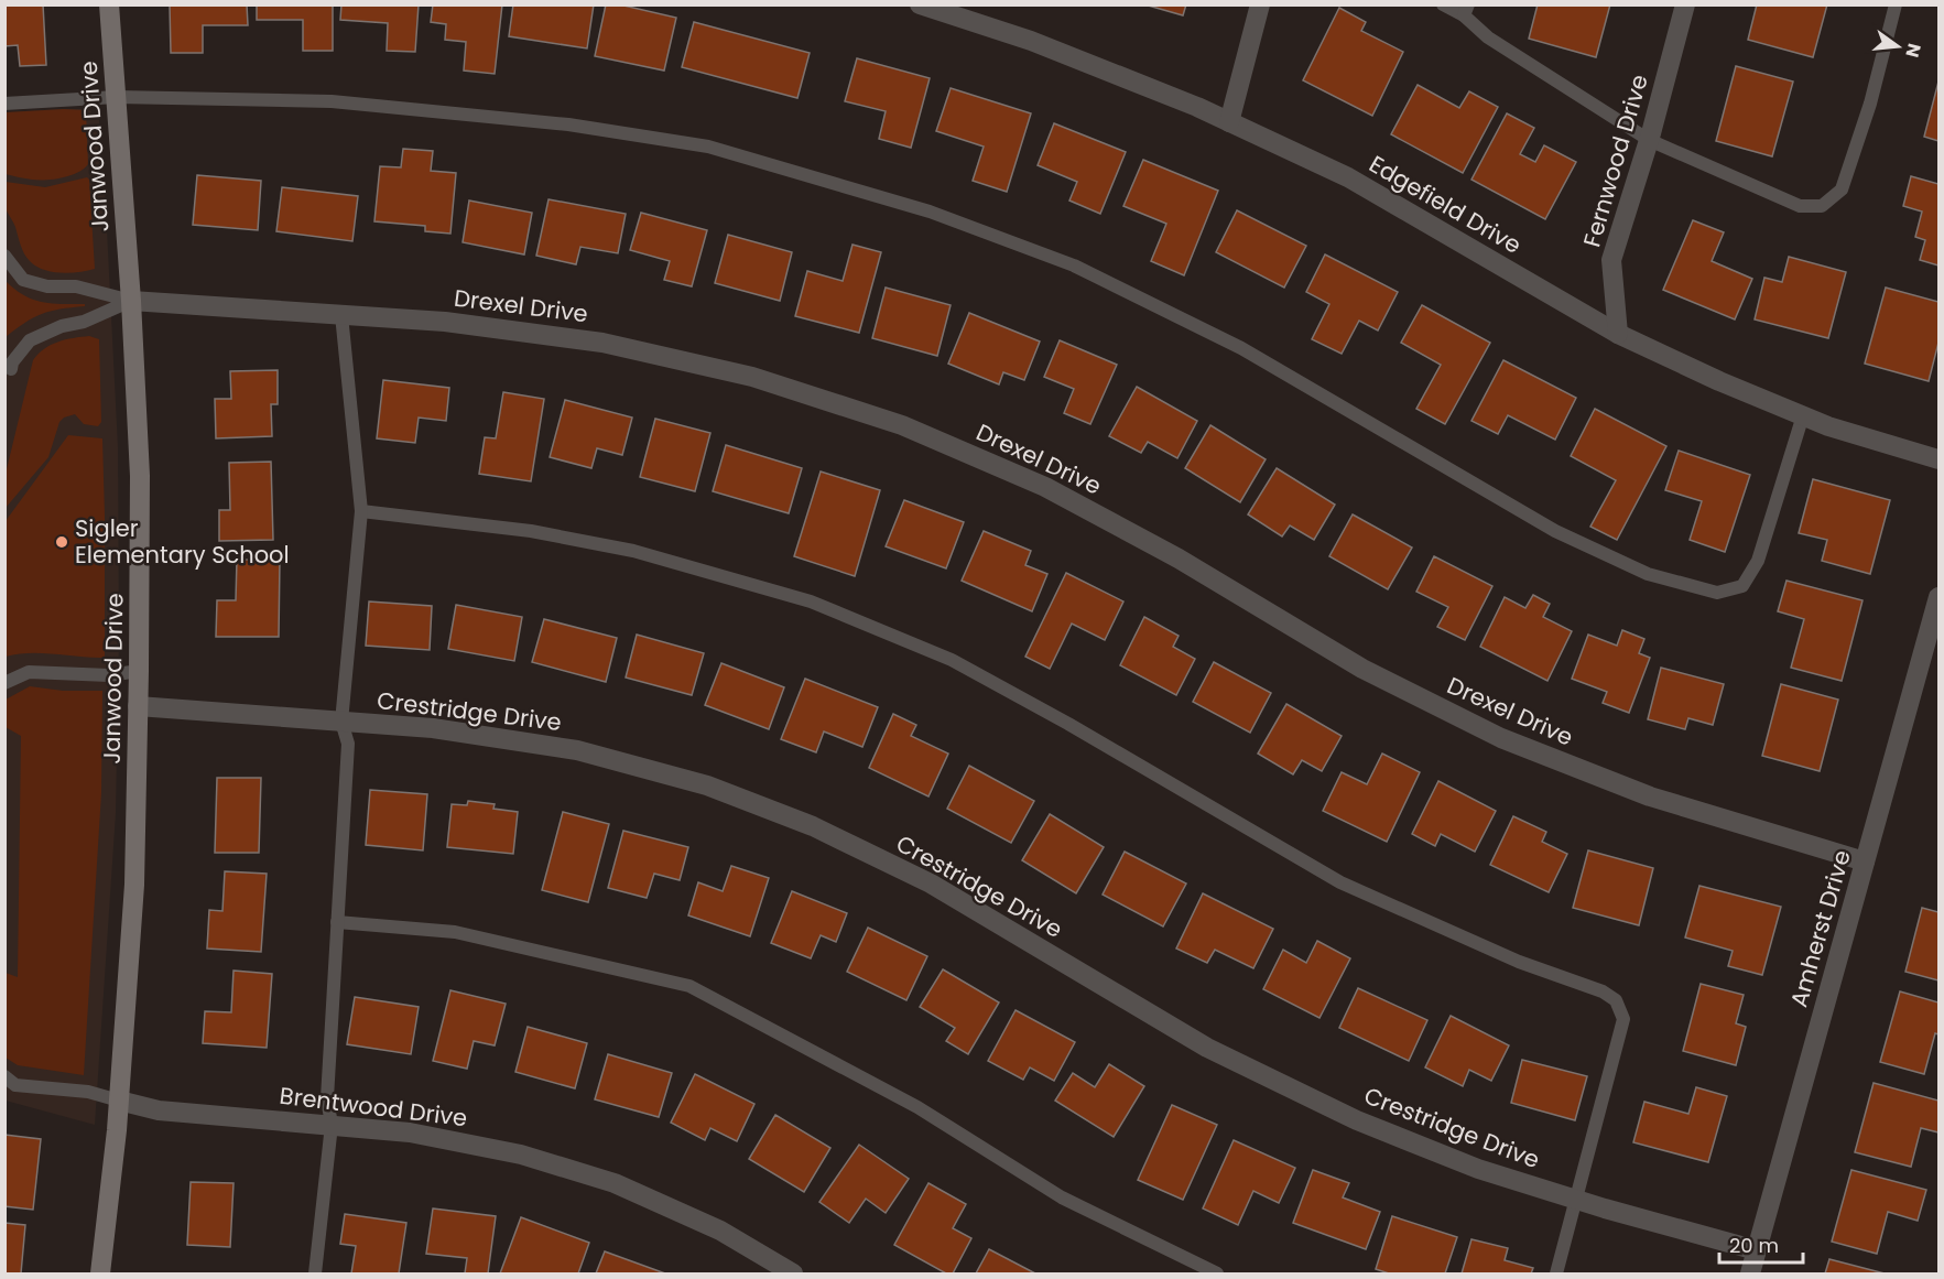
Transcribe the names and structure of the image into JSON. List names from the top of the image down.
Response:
{
  "streets": {
    "street": [
      "Janwood Drive",
      "Fernwood Drive",
      "Edgefield Drive",
      "Drexel Drive",
      "Crestridge Drive",
      "Amherst Drive",
      "Brentwood Drive"
    ]
  },
  "crossings": [
    ["Janwood Drive", "Drexel Drive"],
    ["Janwood Drive", "Crestridge Drive"],
    ["Janwood Drive", "Brentwood Drive"],
    ["Fernwood Drive", "Edgefield Drive"],
    ["Drexel Drive", "Amherst Drive"],
    ["Crestridge Drive", "Amherst Drive"]
  ],
  "places": ["Sigler Elementary School"],
  "scale_bar": "20 m",
  "north": "right"
}
